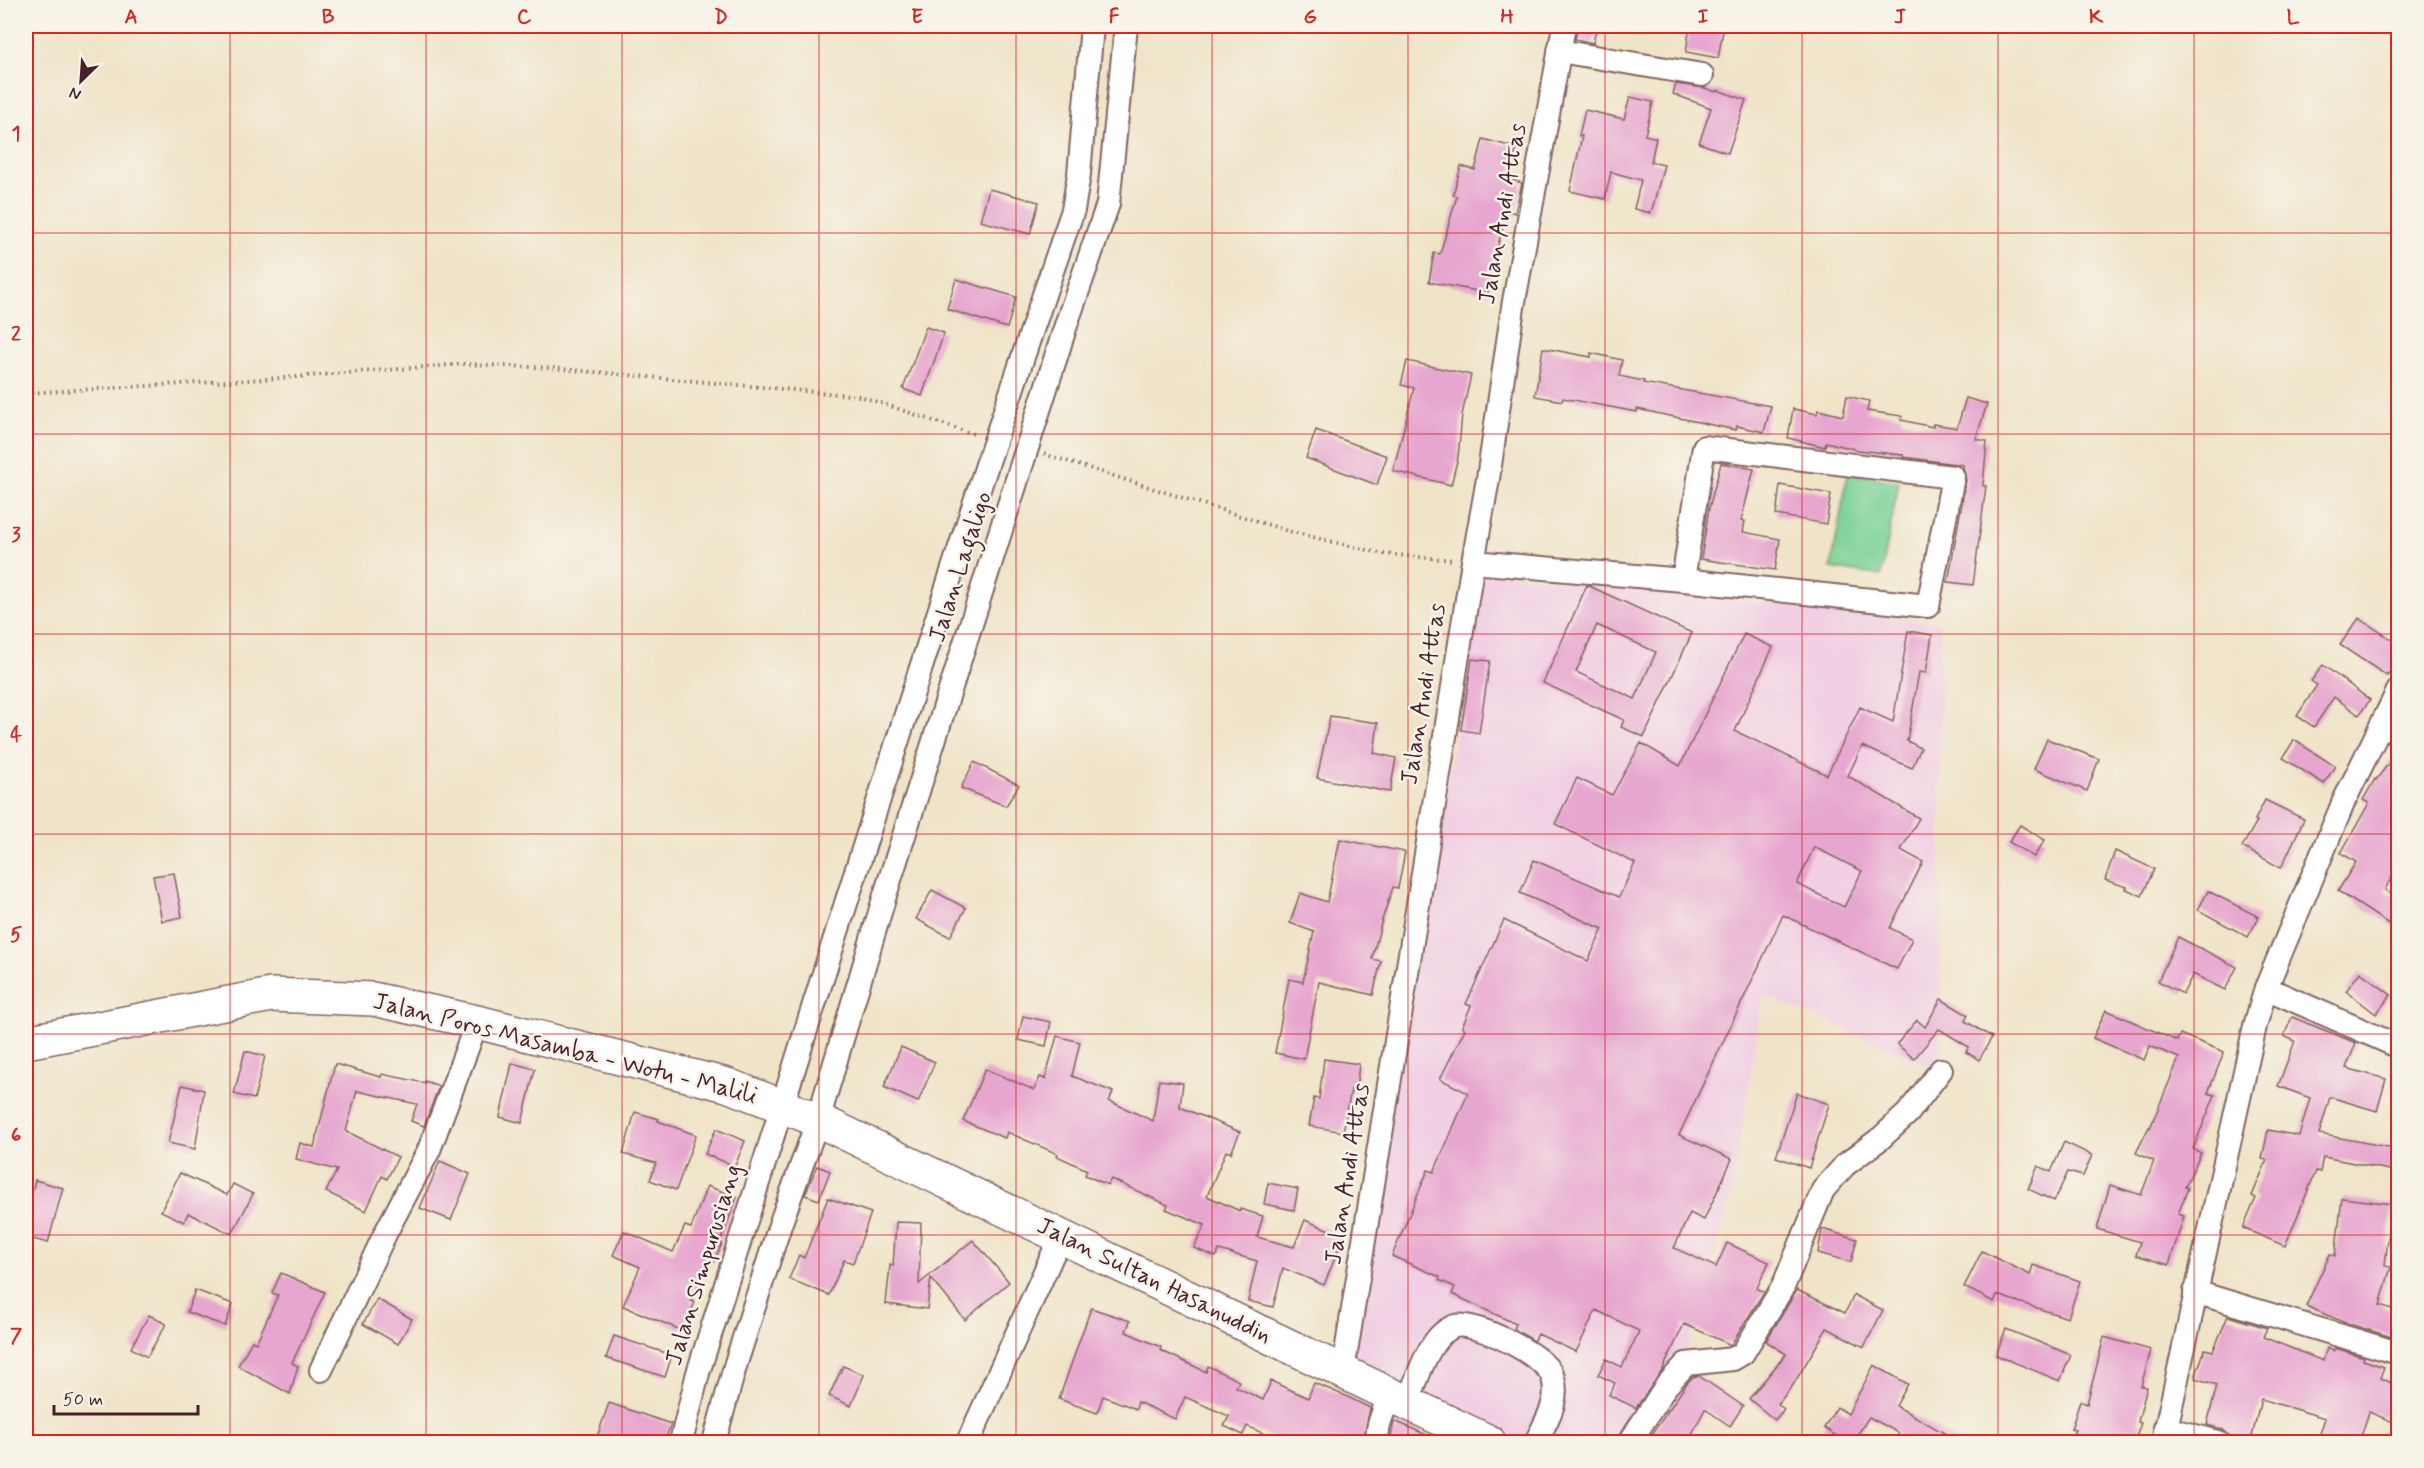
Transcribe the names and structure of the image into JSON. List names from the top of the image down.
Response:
{
  "streets": {
    "highway": ["Jalan Poros Masamba - Wotu - Malili", "Jalan Sultan Hasanuddin"],
    "street": ["Jalan Andi Attas", "Jalan Lagaligo", "Jalan Simpurusiang"]
  },
  "crossings": [
    ["Jalan Andi Attas", "Jalan Sultan Hasanuddin"],
    ["Jalan Lagaligo", "Jalan Poros Masamba - Wotu - Malili"],
    ["Jalan Lagaligo", "Jalan Simpurusiang"],
    ["Jalan Lagaligo", "Jalan Sultan Hasanuddin"],
    ["Jalan Poros Masamba - Wotu - Malili", "Jalan Simpurusiang"],
    ["Jalan Poros Masamba - Wotu - Malili", "Jalan Sultan Hasanuddin"]
  ],
  "scale_bar": "50 m",
  "north": "bottom left",
  "grid": {
    "columns": [
      "A",
      "B",
      "C",
      "D",
      "E",
      "F",
      "G",
      "H",
      "I",
      "J",
      "K",
      "L"
    ],
    "rows": [
      "1",
      "2",
      "3",
      "4",
      "5",
      "6",
      "7"
    ]
  }
}
